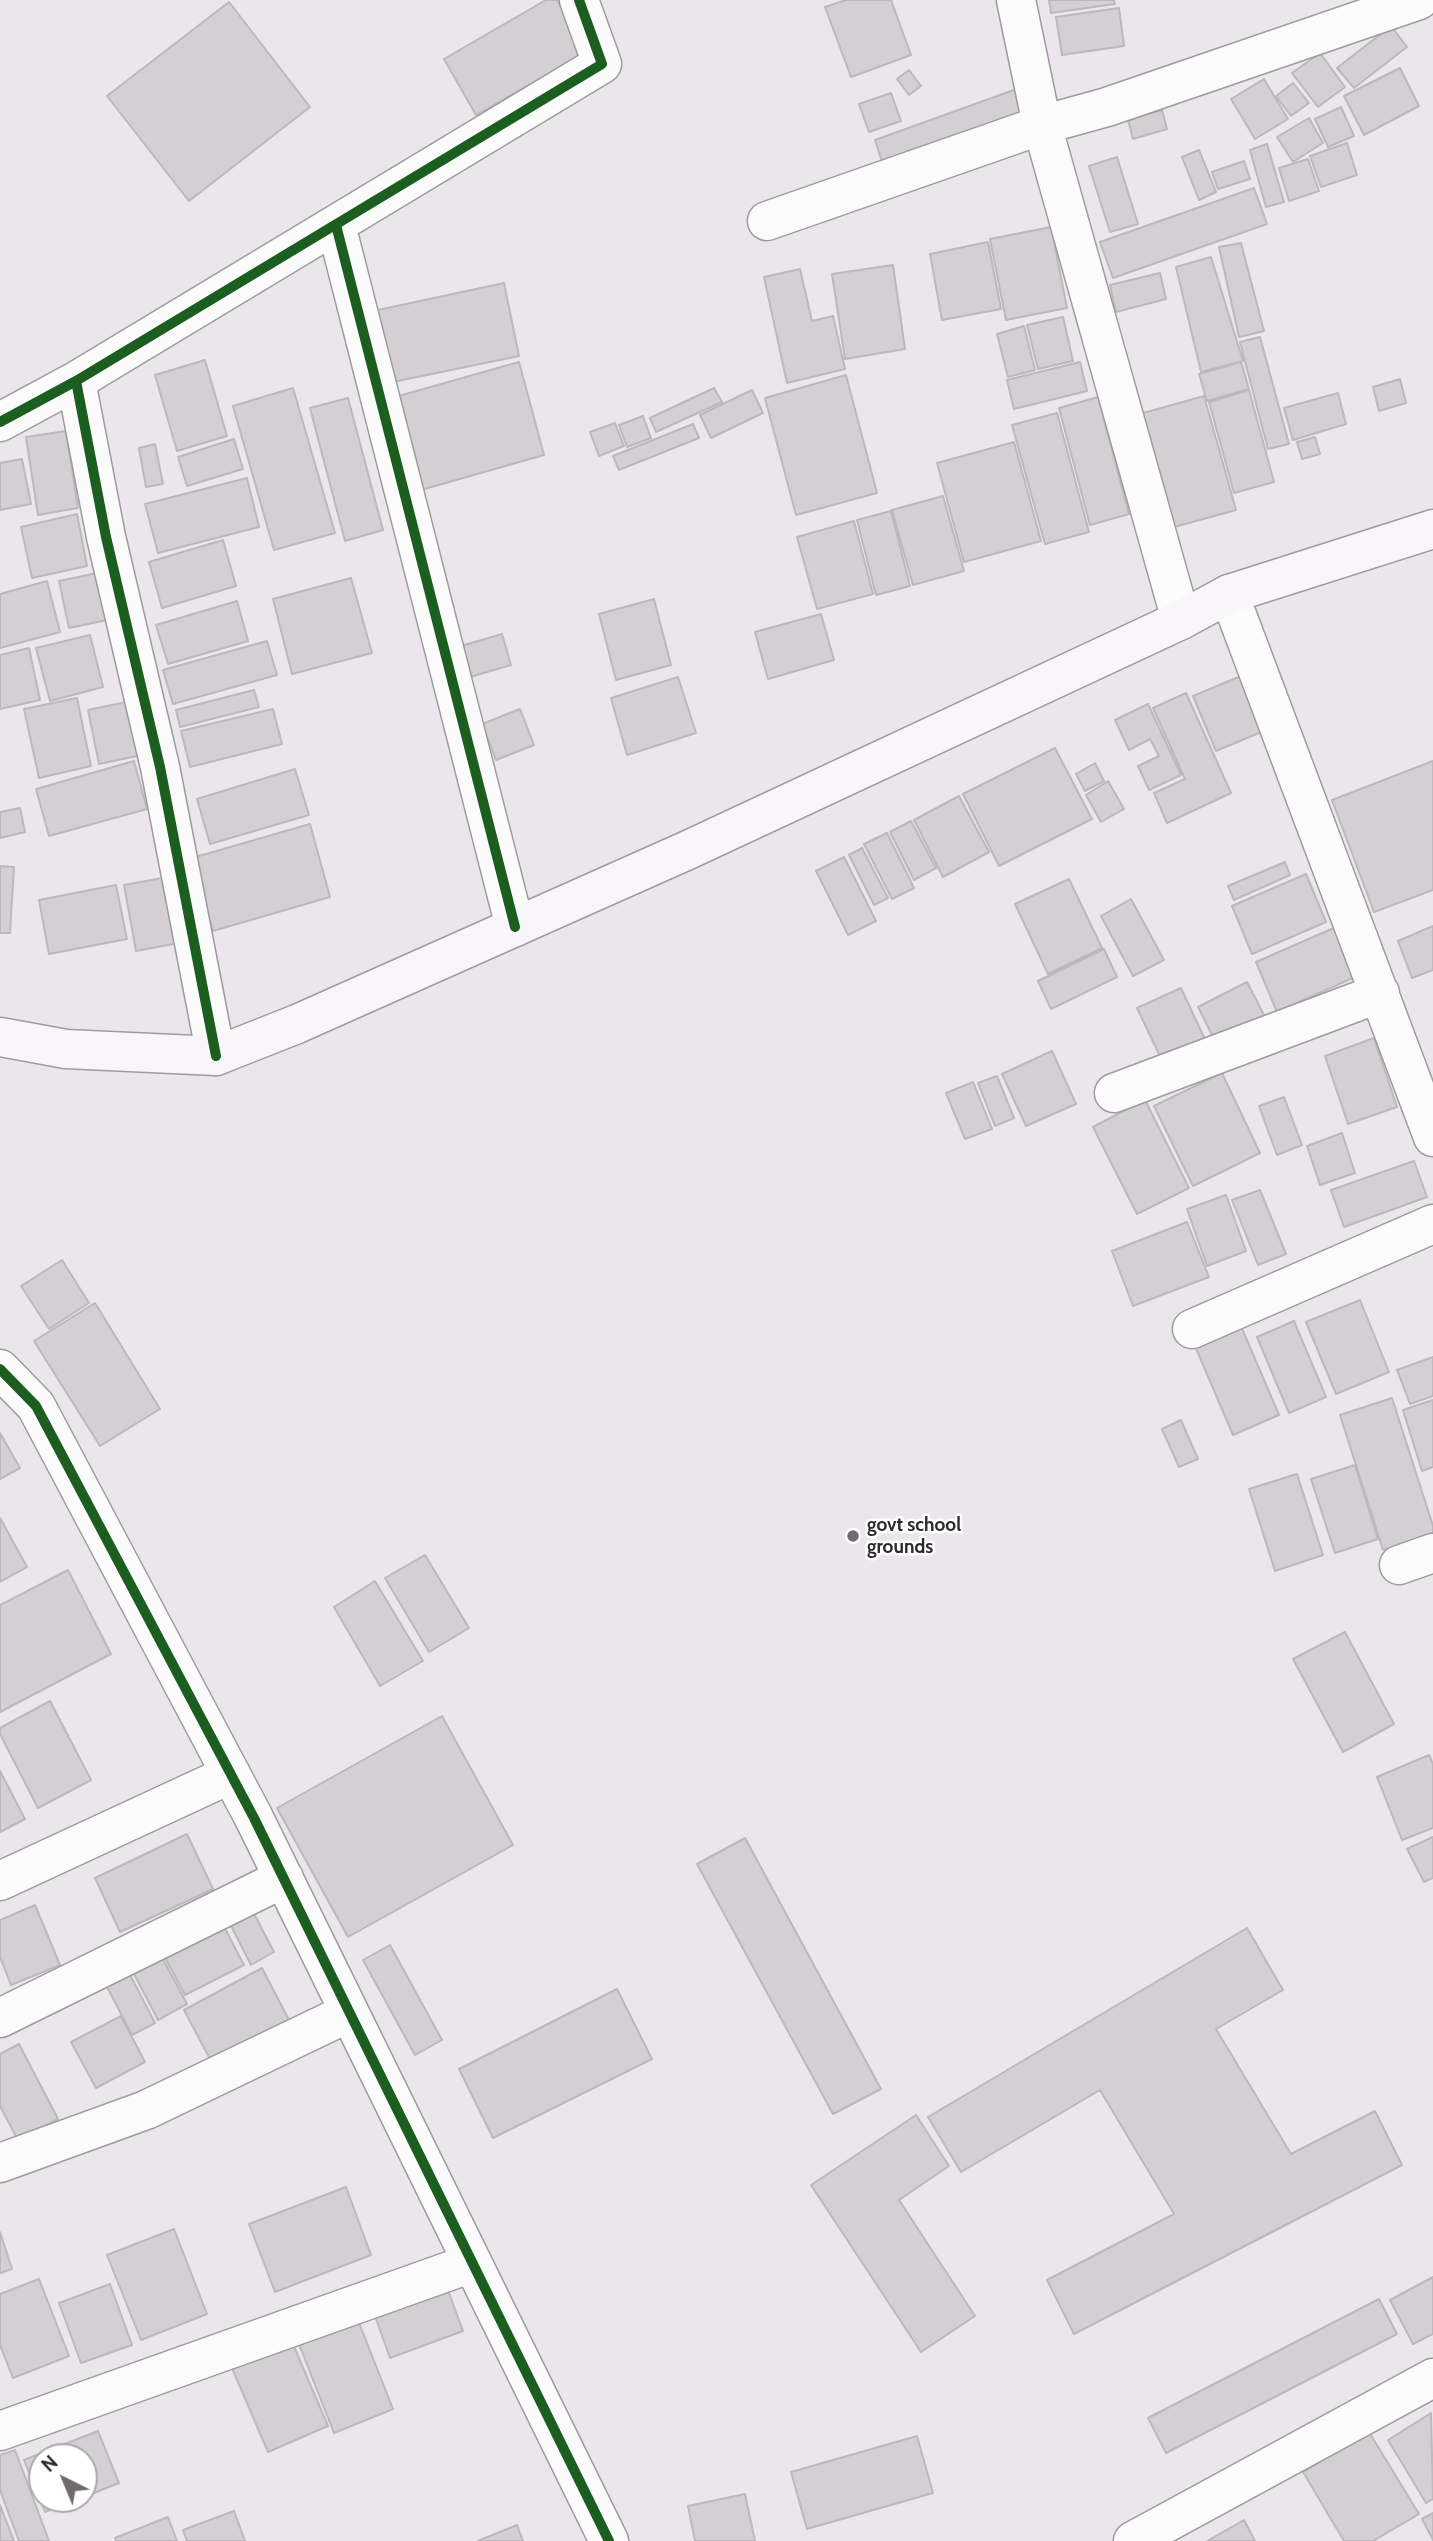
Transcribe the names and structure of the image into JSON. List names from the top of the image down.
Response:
{
  "places": ["govt school grounds"],
  "north": "top left"
}
